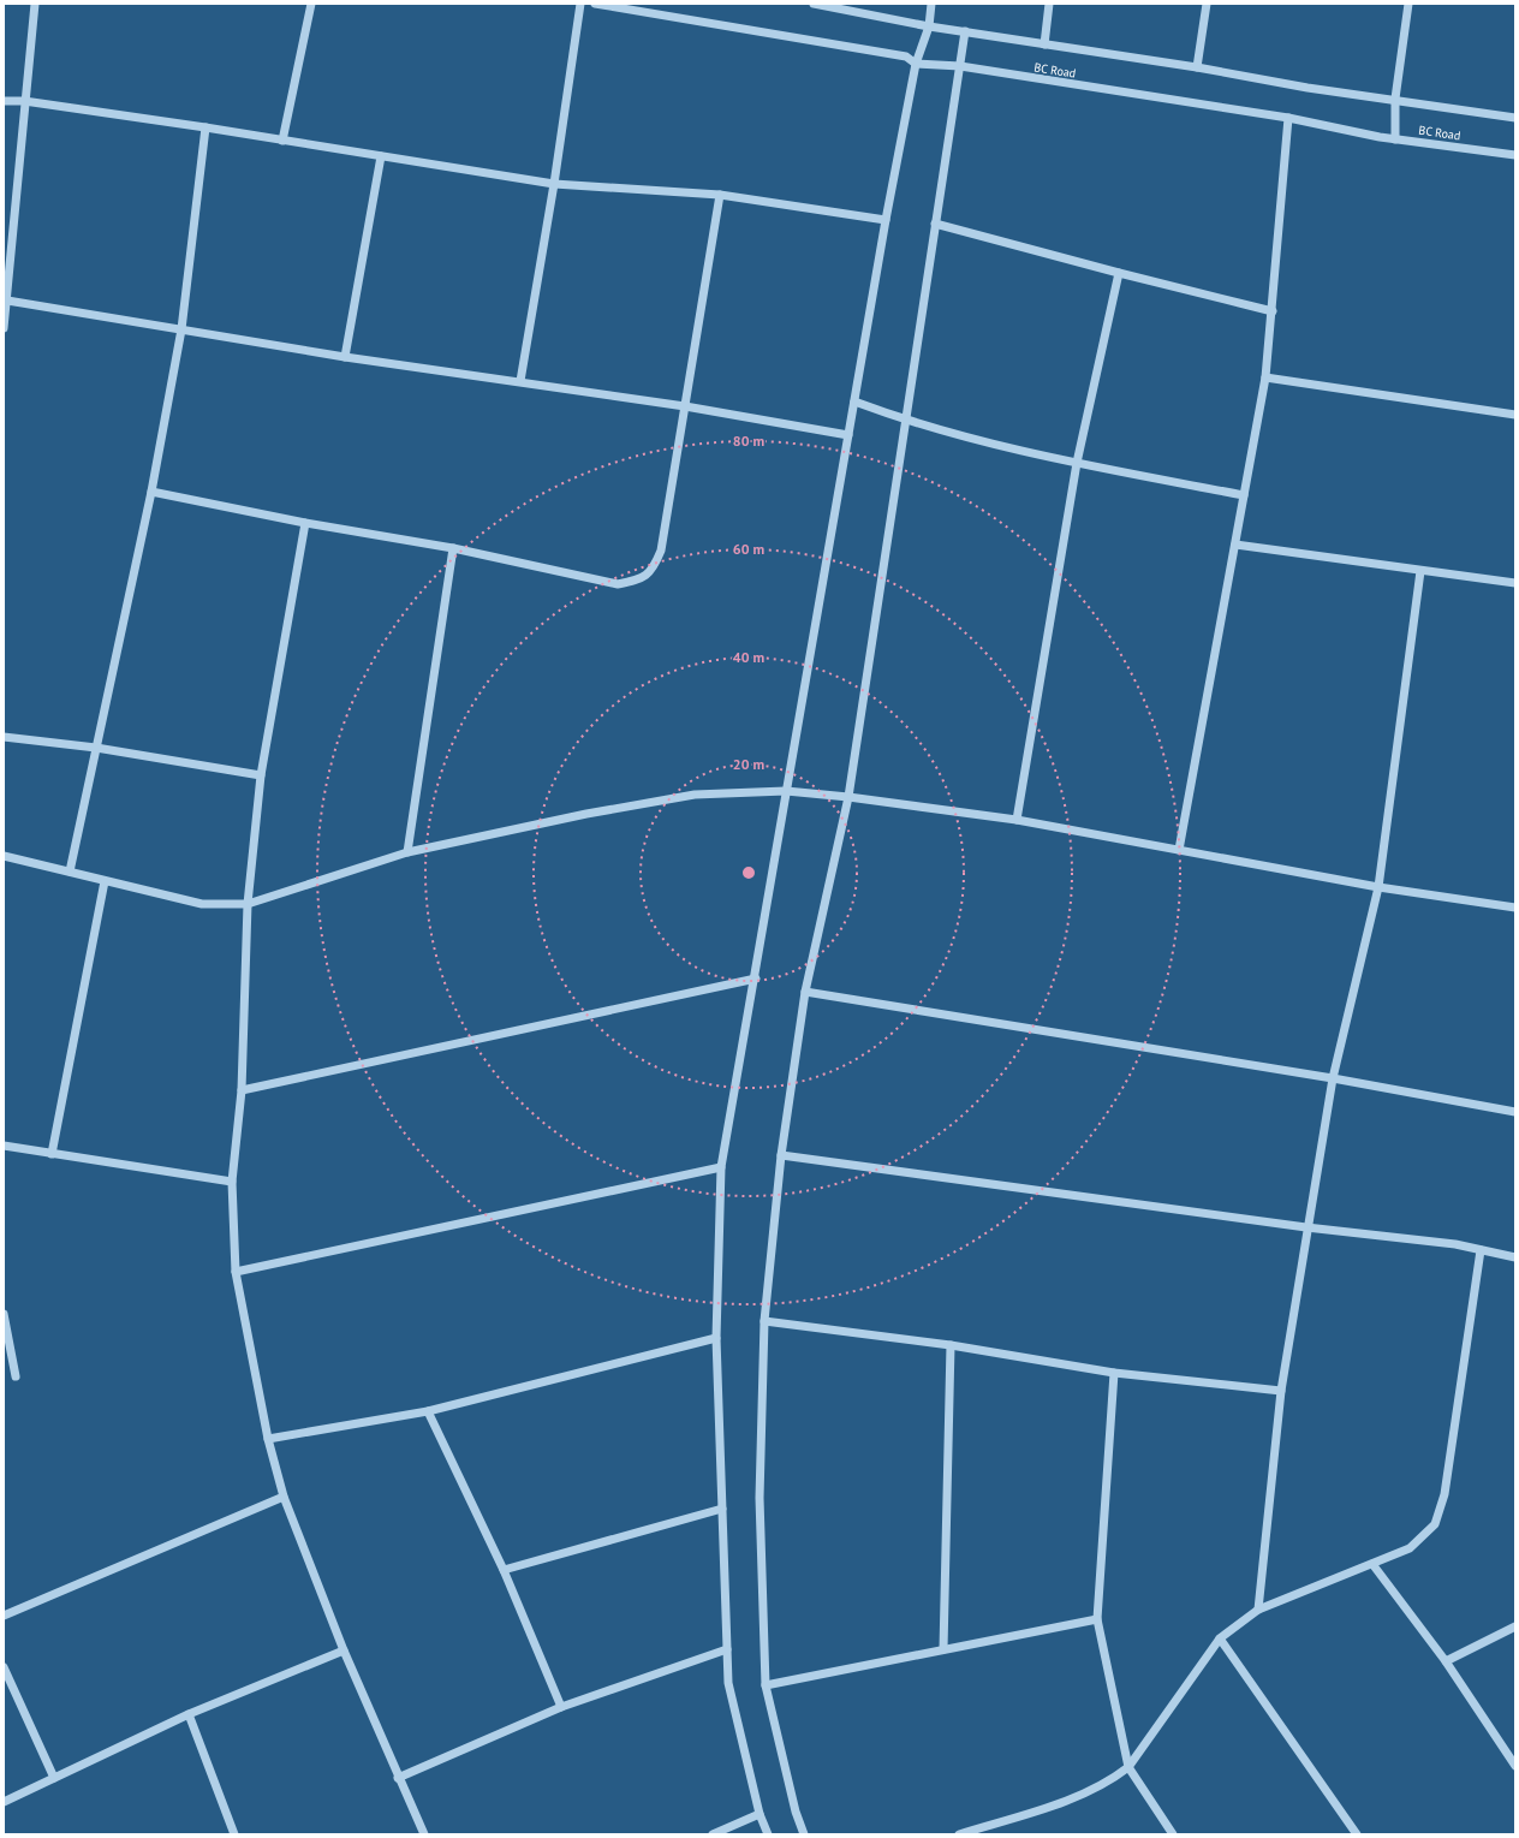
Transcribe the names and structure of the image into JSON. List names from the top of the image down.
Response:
{
  "streets": {
    "street": ["BC Road"]
  },
  "rings": [
    "80 m",
    "60 m",
    "40 m",
    "20 m"
  ]
}
